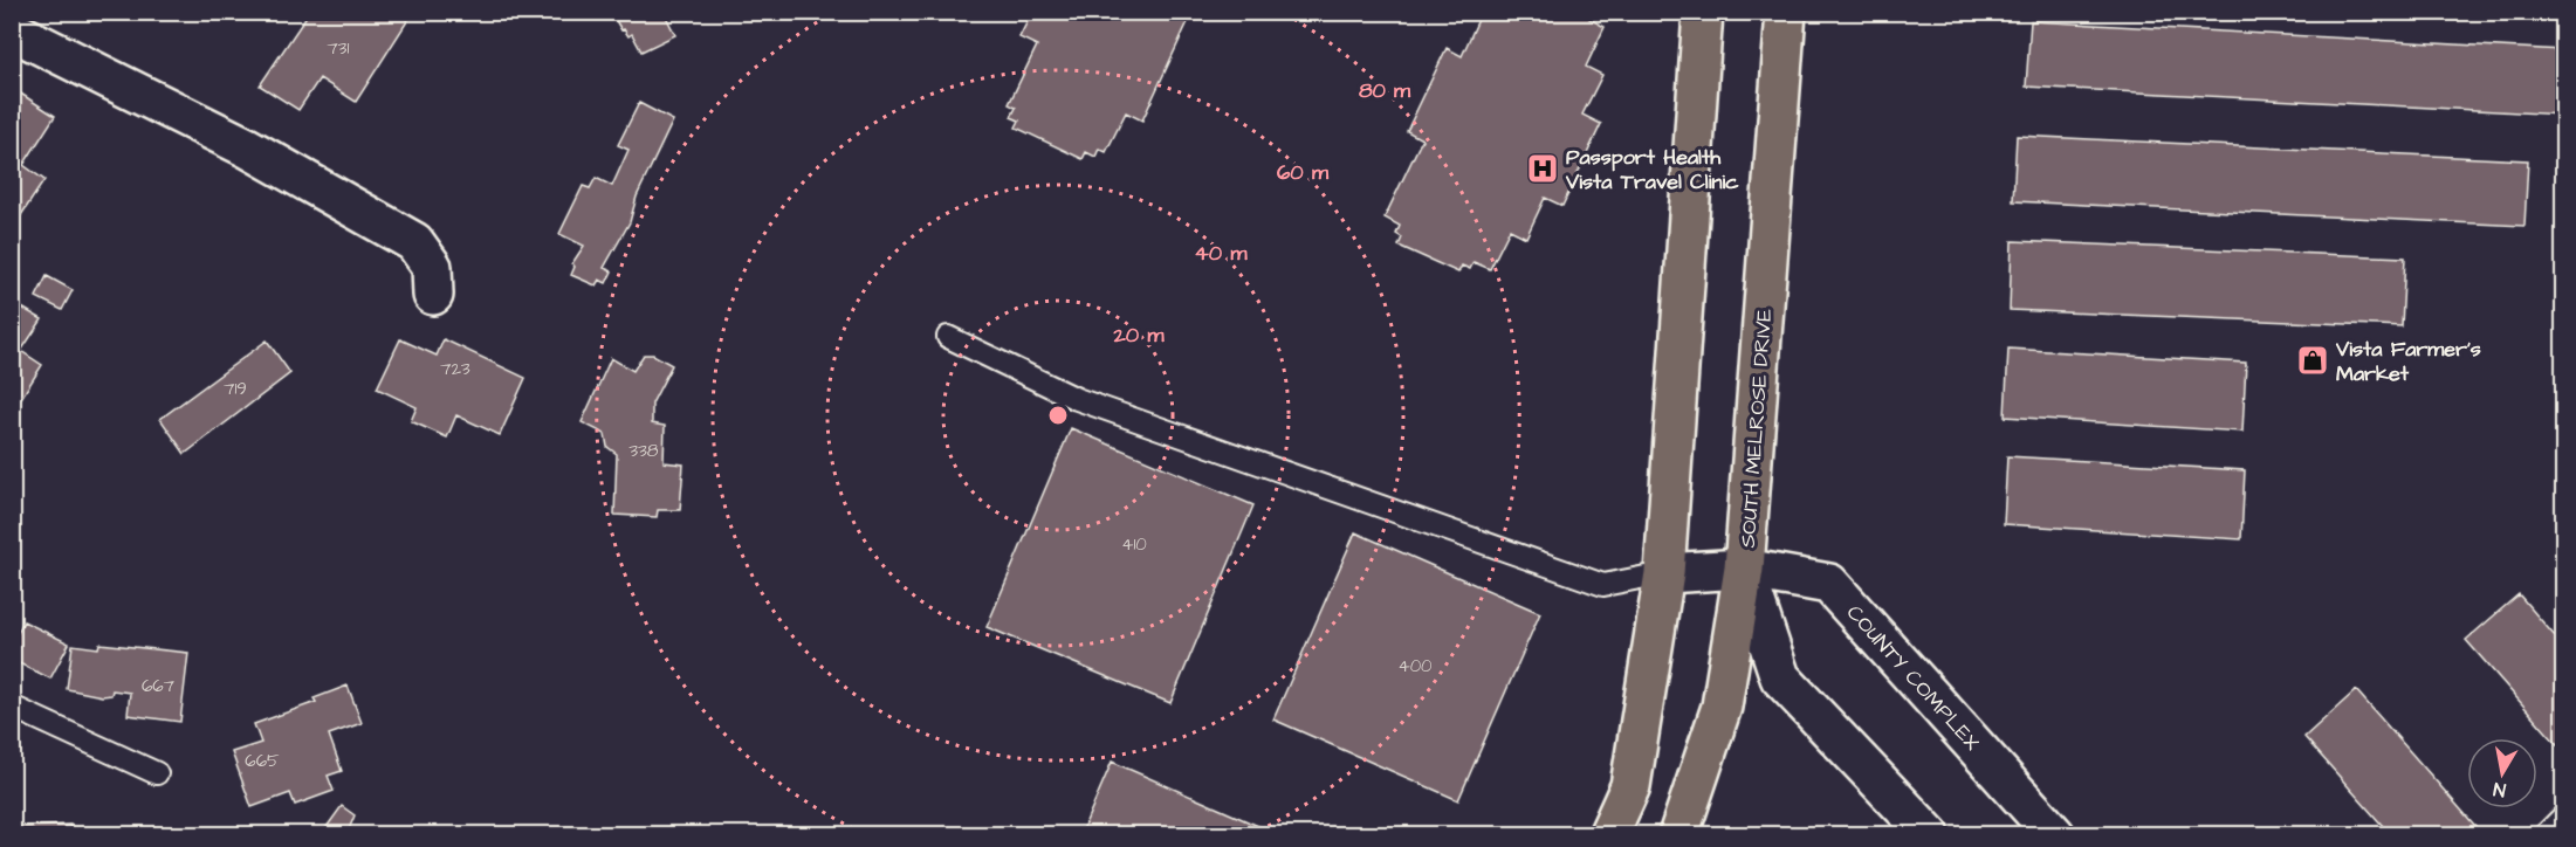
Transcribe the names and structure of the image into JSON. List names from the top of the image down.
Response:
{
  "streets": {
    "main road": ["SOUTH MELROSE DRIVE"],
    "street": ["COUNTY COMPLEX"]
  },
  "crossings": [
    ["SOUTH MELROSE DRIVE", "COUNTY COMPLEX"]
  ],
  "places": {
    "hospital": ["Passport Health Vista Travel Clinic"],
    "shop": ["Vista Farmer's Market"]
  },
  "house_numbers": [
    "731",
    "723",
    "719",
    "338",
    "410",
    "400",
    "667",
    "665"
  ],
  "north": "bottom",
  "rings": [
    "80 m",
    "60 m",
    "40 m",
    "20 m"
  ]
}
